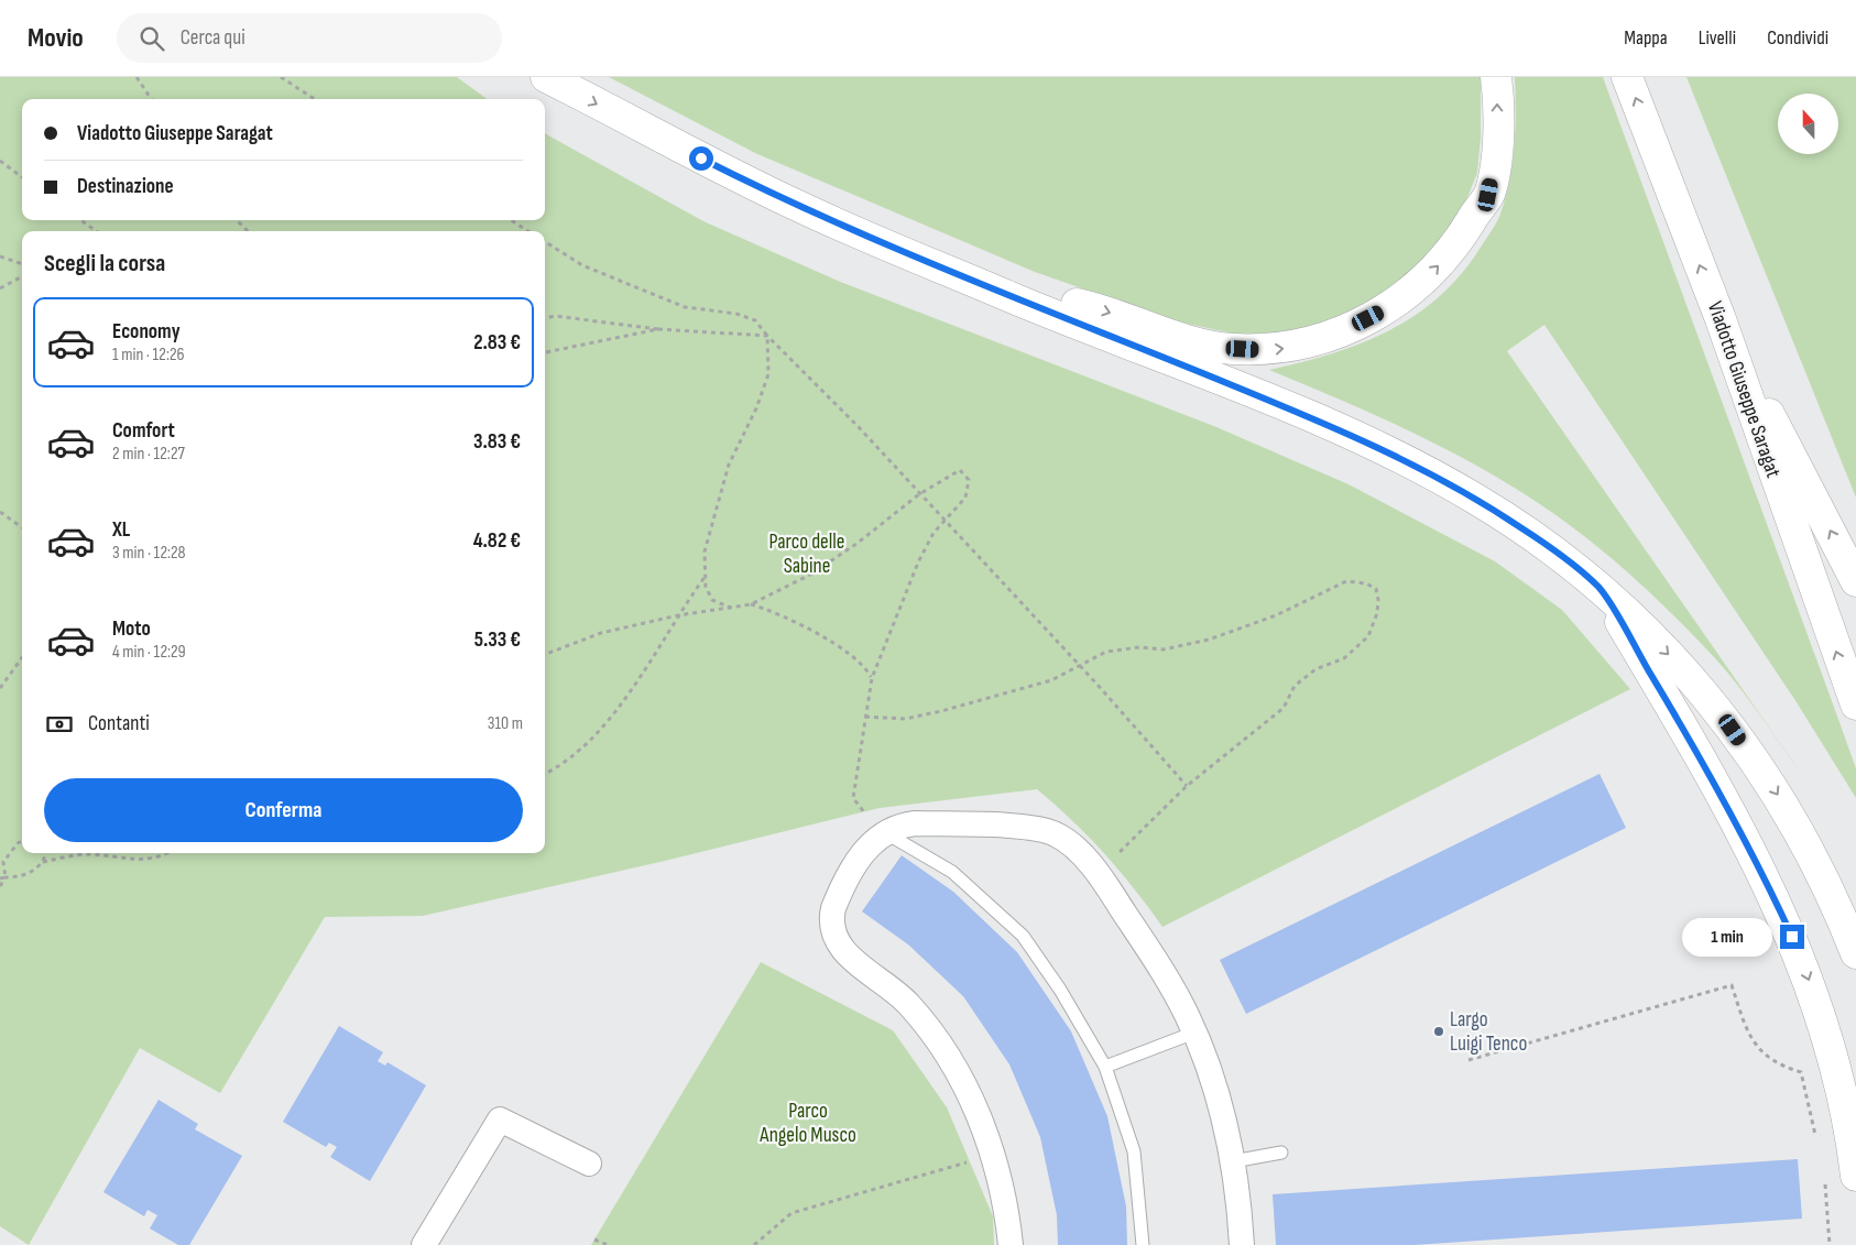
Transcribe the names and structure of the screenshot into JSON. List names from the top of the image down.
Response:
{
  "streets": {
    "main road": ["Viadotto Giuseppe Saragat"]
  },
  "parks": ["Parco delle Sabine", "Parco Angelo Musco"],
  "places": ["Largo Luigi Tenco"],
  "north": "top",
  "page": {
    "header": "Movio",
    "search": "Cerca qui",
    "nav": ["Mappa", "Livelli", "Condividi"],
    "banner": ["Viadotto Giuseppe Saragat", "Destinazione"],
    "heading": "Scegli la corsa",
    "list": [
      {
        "name": "Economy",
        "note": "1 min · 12:26",
        "value": "2.83 €"
      },
      {
        "name": "Comfort",
        "note": "2 min · 12:27",
        "value": "3.83 €"
      },
      {
        "name": "XL",
        "note": "3 min · 12:28",
        "value": "4.82 €"
      },
      {
        "name": "Moto",
        "note": "4 min · 12:29",
        "value": "5.33 €"
      }
    ],
    "pay": ["Contanti", "310 m"],
    "buttons": "Conferma",
    "bubble": "1 min"
  }
}
